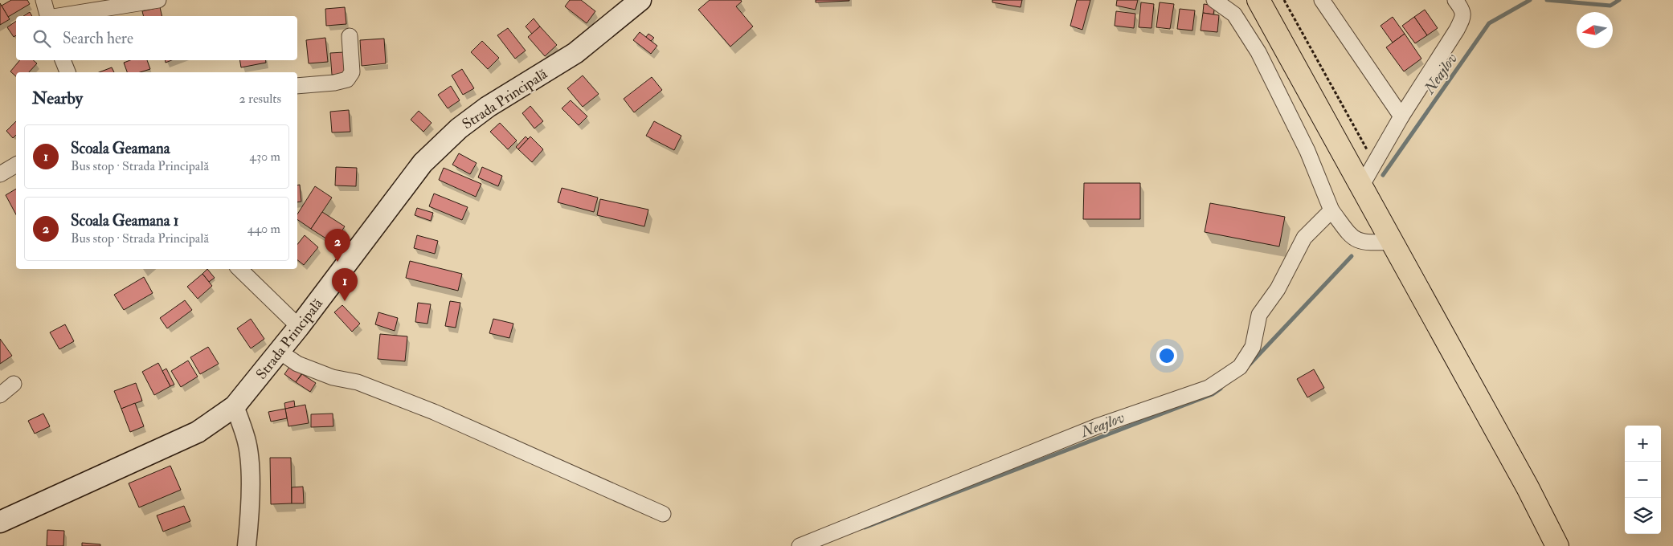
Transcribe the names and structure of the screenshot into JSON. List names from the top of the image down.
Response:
{
  "streets": {
    "main road": ["Strada Principală"]
  },
  "water": ["Neajlov"],
  "north": "left",
  "page": {
    "search": "Search here",
    "heading": ["Nearby", "2 results"],
    "list": [
      {
        "mark": "1",
        "name": "Scoala Geamana",
        "note": "Bus stop · Strada Principală",
        "value": "430 m"
      },
      {
        "mark": "2",
        "name": "Scoala Geamana 1",
        "note": "Bus stop · Strada Principală",
        "value": "440 m"
      }
    ],
    "pins": ["2", "1"],
    "map_buttons": ["+", "−"]
  }
}
